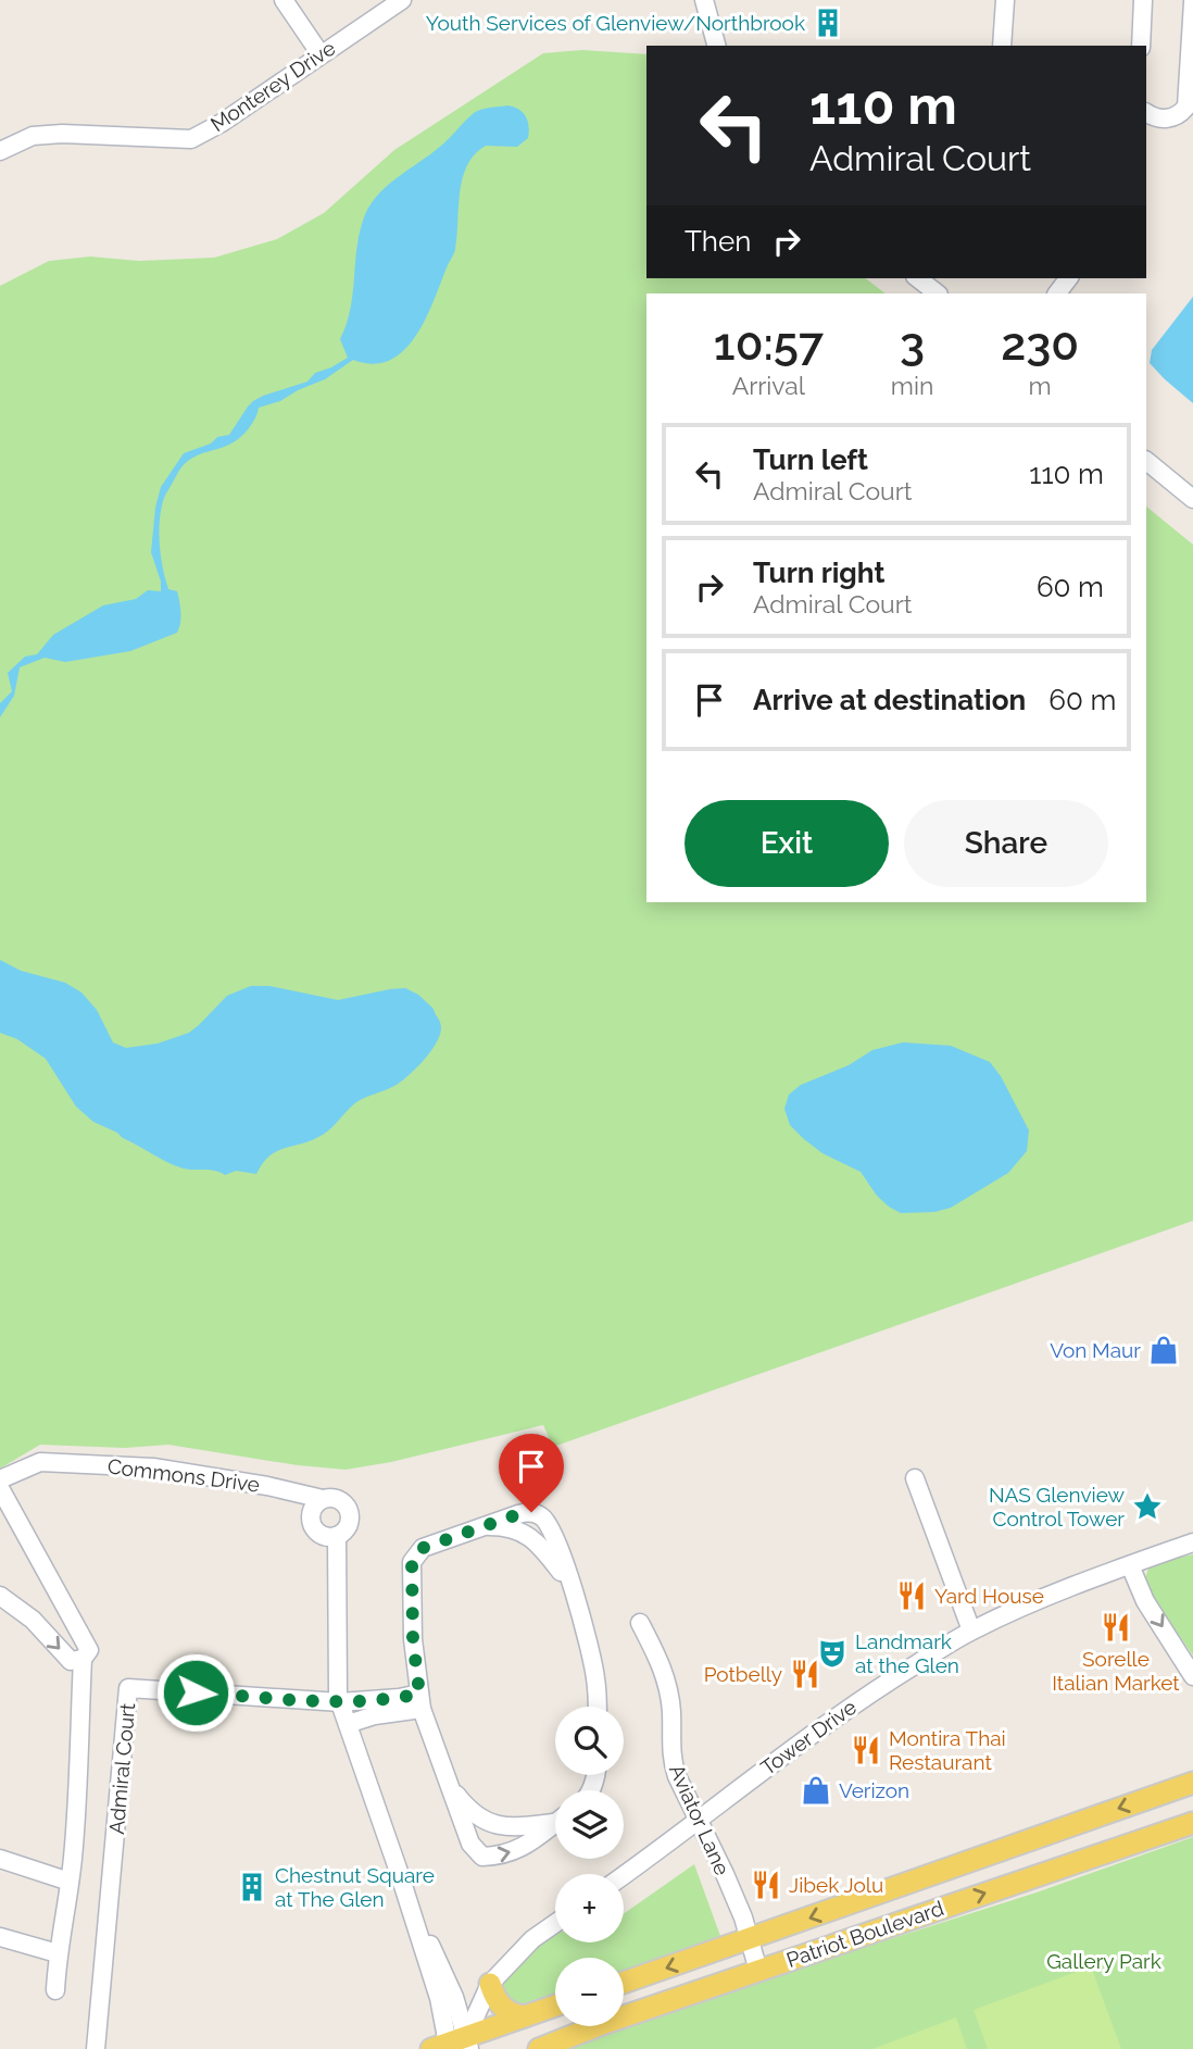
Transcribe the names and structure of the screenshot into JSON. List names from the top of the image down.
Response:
{
  "streets": {
    "main road": ["Patriot Boulevard"],
    "street": [
      "Monterey Drive",
      "Commons Drive",
      "Tower Drive",
      "Admiral Court",
      "Aviator Lane"
    ]
  },
  "crossings": [
    ["Tower Drive", "Aviator Lane"],
    ["Aviator Lane", "Patriot Boulevard"]
  ],
  "parks": ["Gallery Park"],
  "places": {
    "building": ["Youth Services of Glenview/Northbrook", "Chestnut Square at The Glen"],
    "shop": ["Von Maur", "Verizon"],
    "place": ["NAS Glenview Control Tower"],
    "restaurant": [
      "Yard House",
      "Sorelle Italian Market",
      "Potbelly",
      "Montira Thai Restaurant",
      "Jibek Jolu"
    ],
    "theatre": ["Landmark at the Glen"]
  },
  "page": {
    "turn": ["110 m", "Admiral Court"],
    "then": "Then",
    "eta": [
      "10:57",
      "Arrival",
      "3",
      "min",
      "230",
      "m"
    ],
    "list": [
      {
        "name": "Turn left",
        "note": "Admiral Court",
        "value": "110 m"
      },
      {
        "name": "Turn right",
        "note": "Admiral Court",
        "value": "60 m"
      },
      {
        "name": "Arrive at destination",
        "value": "60 m"
      }
    ],
    "buttons": ["Exit", "Share"],
    "map_buttons": ["+", "−"]
  }
}
